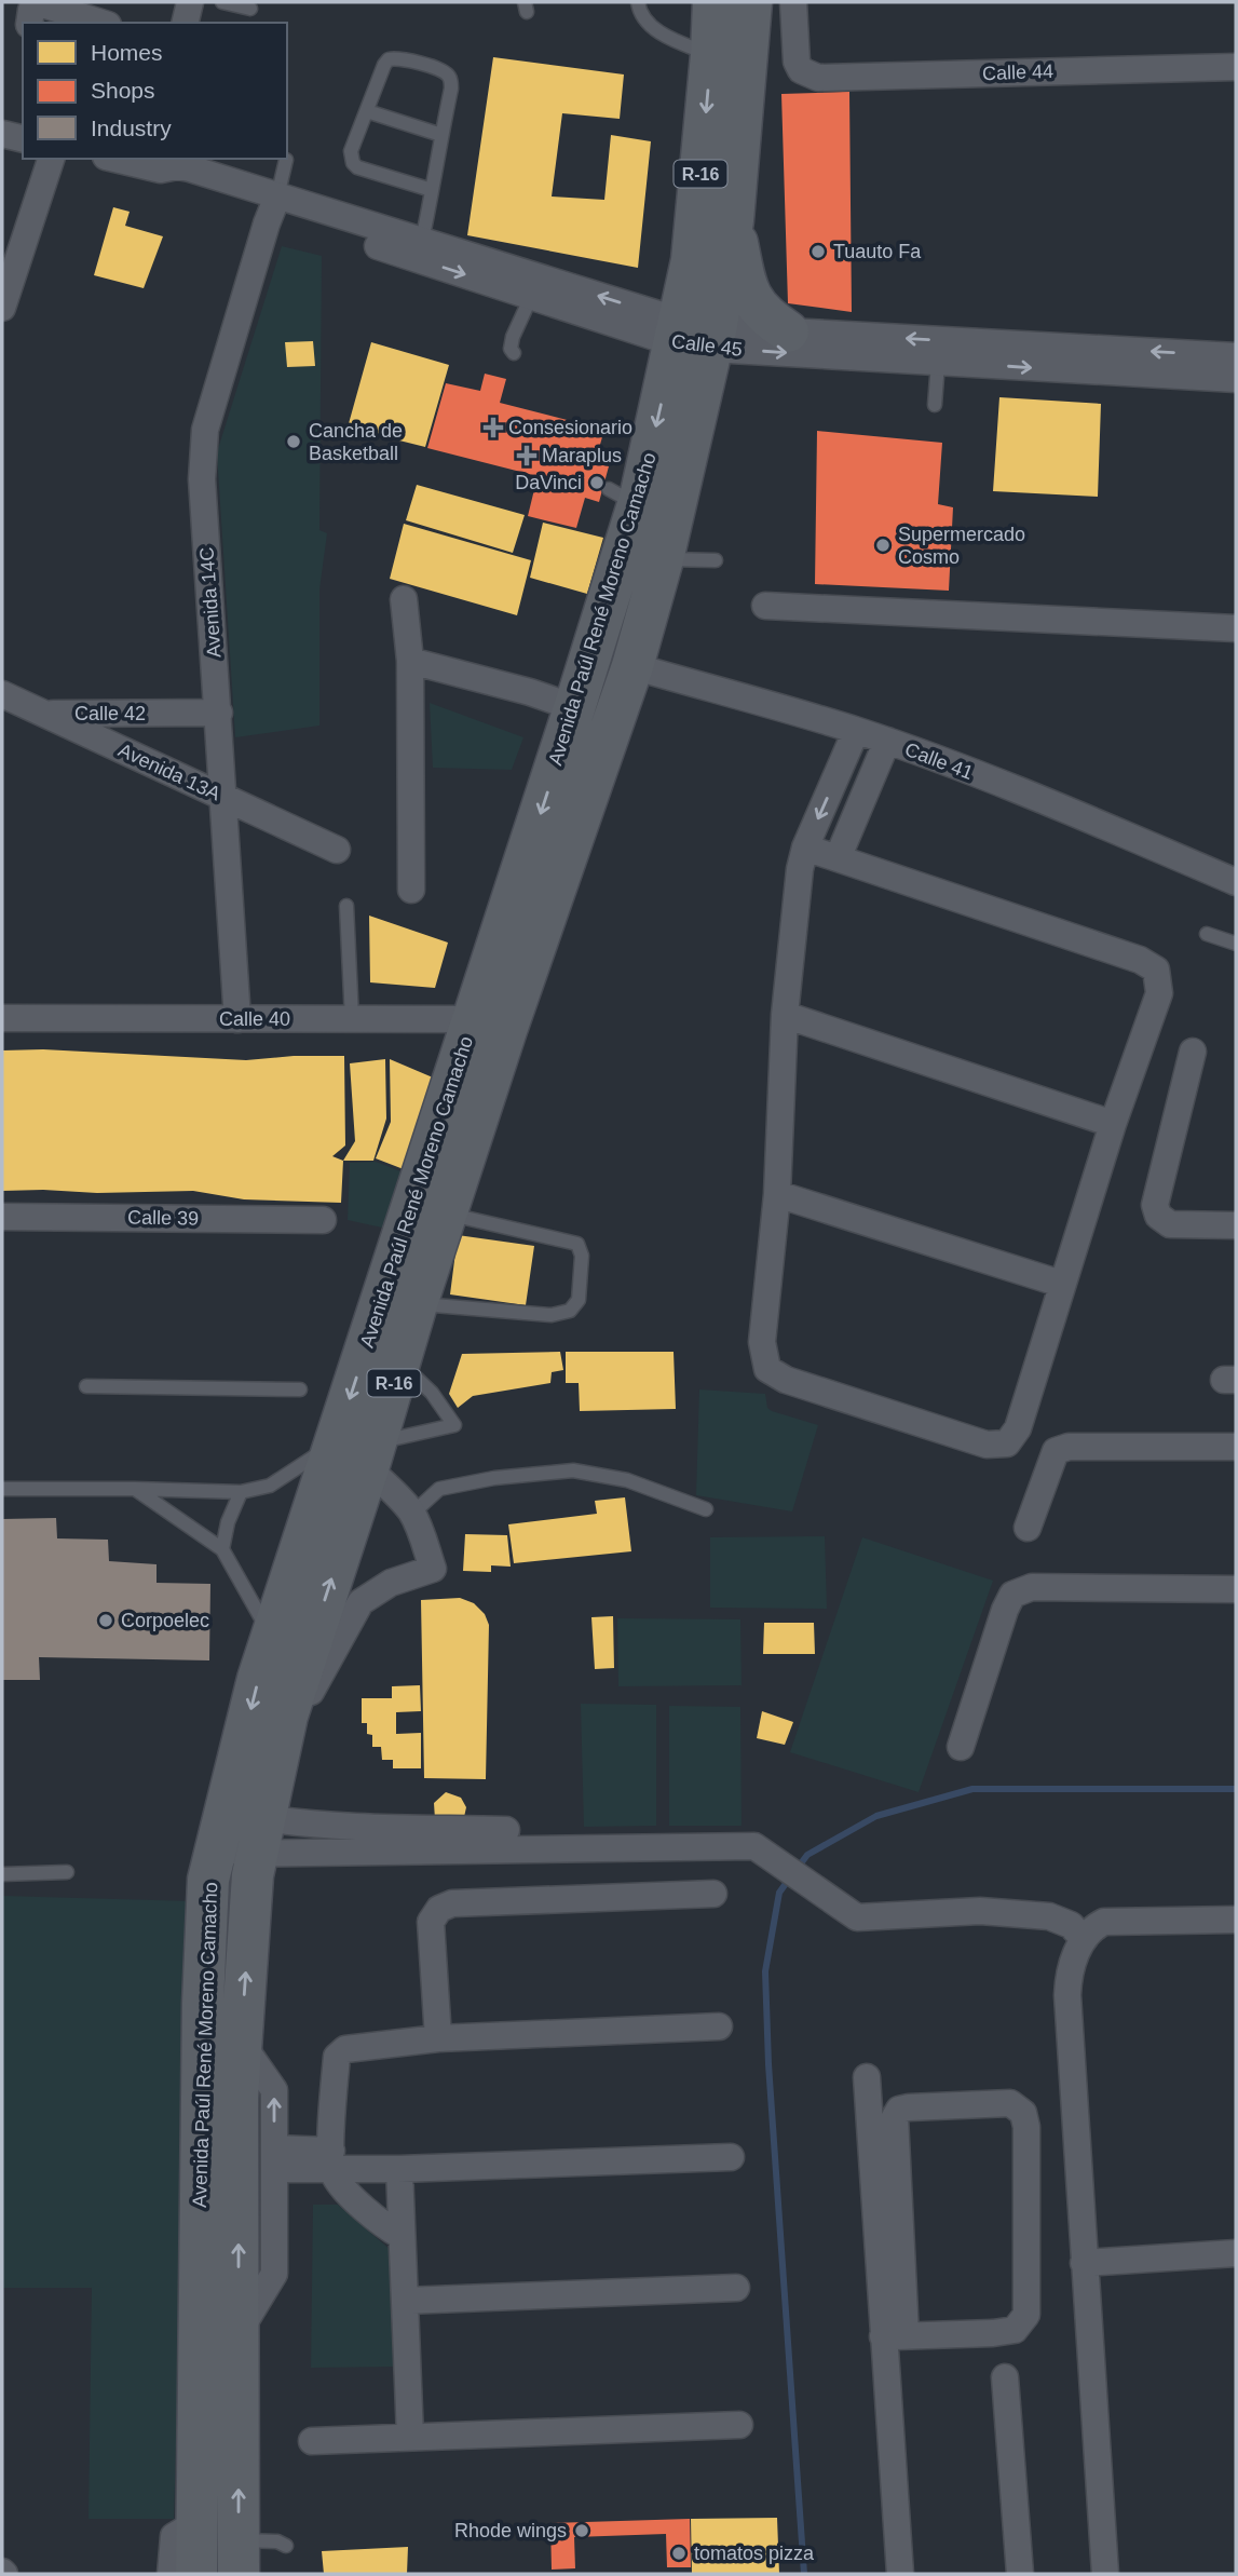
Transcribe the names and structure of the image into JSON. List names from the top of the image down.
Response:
{
  "streets": {
    "main road": ["R-16", "Avenida Paúl René Moreno Camacho"],
    "street": [
      "Calle 44",
      "Calle 45",
      "Avenida 14C",
      "Calle 42",
      "Calle 41",
      "Avenida 13A",
      "Calle 40",
      "Calle 39"
    ]
  },
  "crossings": [
    ["Calle 45", "Avenida 14C"],
    ["Calle 45", "Avenida Paúl René Moreno Camacho"],
    ["Avenida 14C", "Calle 42"],
    ["Avenida 14C", "Calle 40"],
    ["Avenida Paúl René Moreno Camacho", "Calle 41"],
    ["Avenida Paúl René Moreno Camacho", "Calle 40"]
  ],
  "places": {
    "other": [
      "Tuauto Fa",
      "Cancha de Basketball",
      "DaVinci",
      "Supermercado Cosmo",
      "Corpoelec",
      "Rhode wings",
      "tomatos pizza"
    ],
    "health": ["Consesionario", "Maraplus"]
  },
  "legend": ["Homes", "Shops", "Industry"]
}
